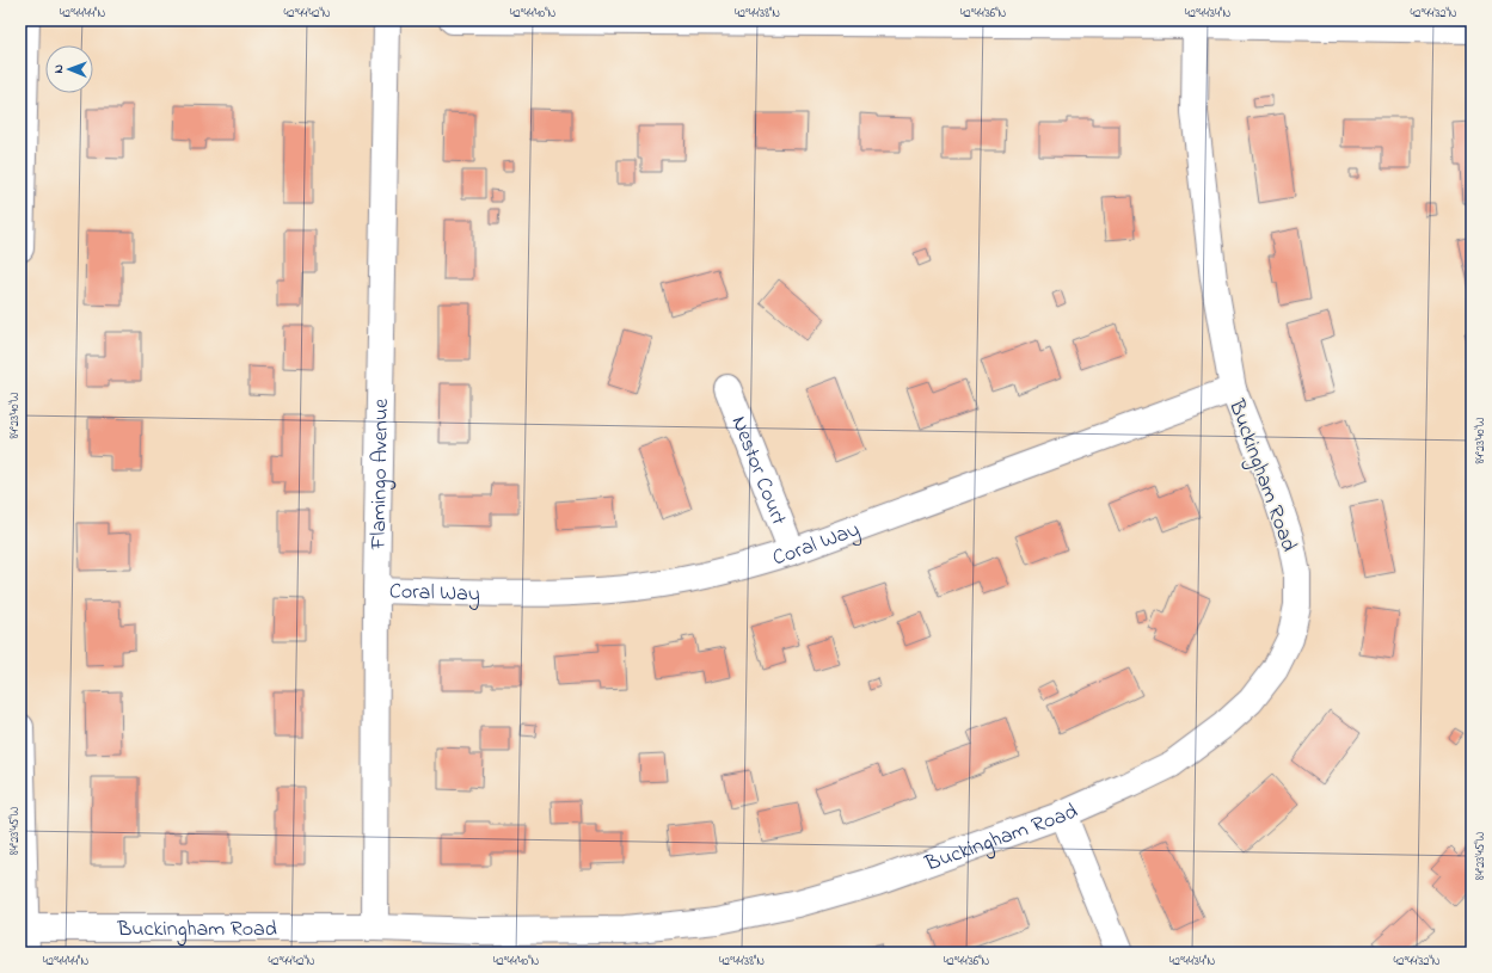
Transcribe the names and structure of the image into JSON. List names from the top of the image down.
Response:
{
  "streets": {
    "street": [
      "Nestor Court",
      "Flamingo Avenue",
      "Buckingham Road",
      "Coral Way"
    ]
  },
  "crossings": [
    ["Nestor Court", "Coral Way"],
    ["Flamingo Avenue", "Buckingham Road"],
    ["Flamingo Avenue", "Coral Way"],
    ["Buckingham Road", "Coral Way"]
  ],
  "north": "left",
  "coordinates": [
    "42°44'44\"N",
    "42°44'42\"N",
    "42°44'40\"N",
    "42°44'38\"N",
    "42°44'36\"N",
    "42°44'34\"N",
    "42°44'32\"N",
    "84°23'40\"W",
    "84°23'45\"W"
  ]
}
